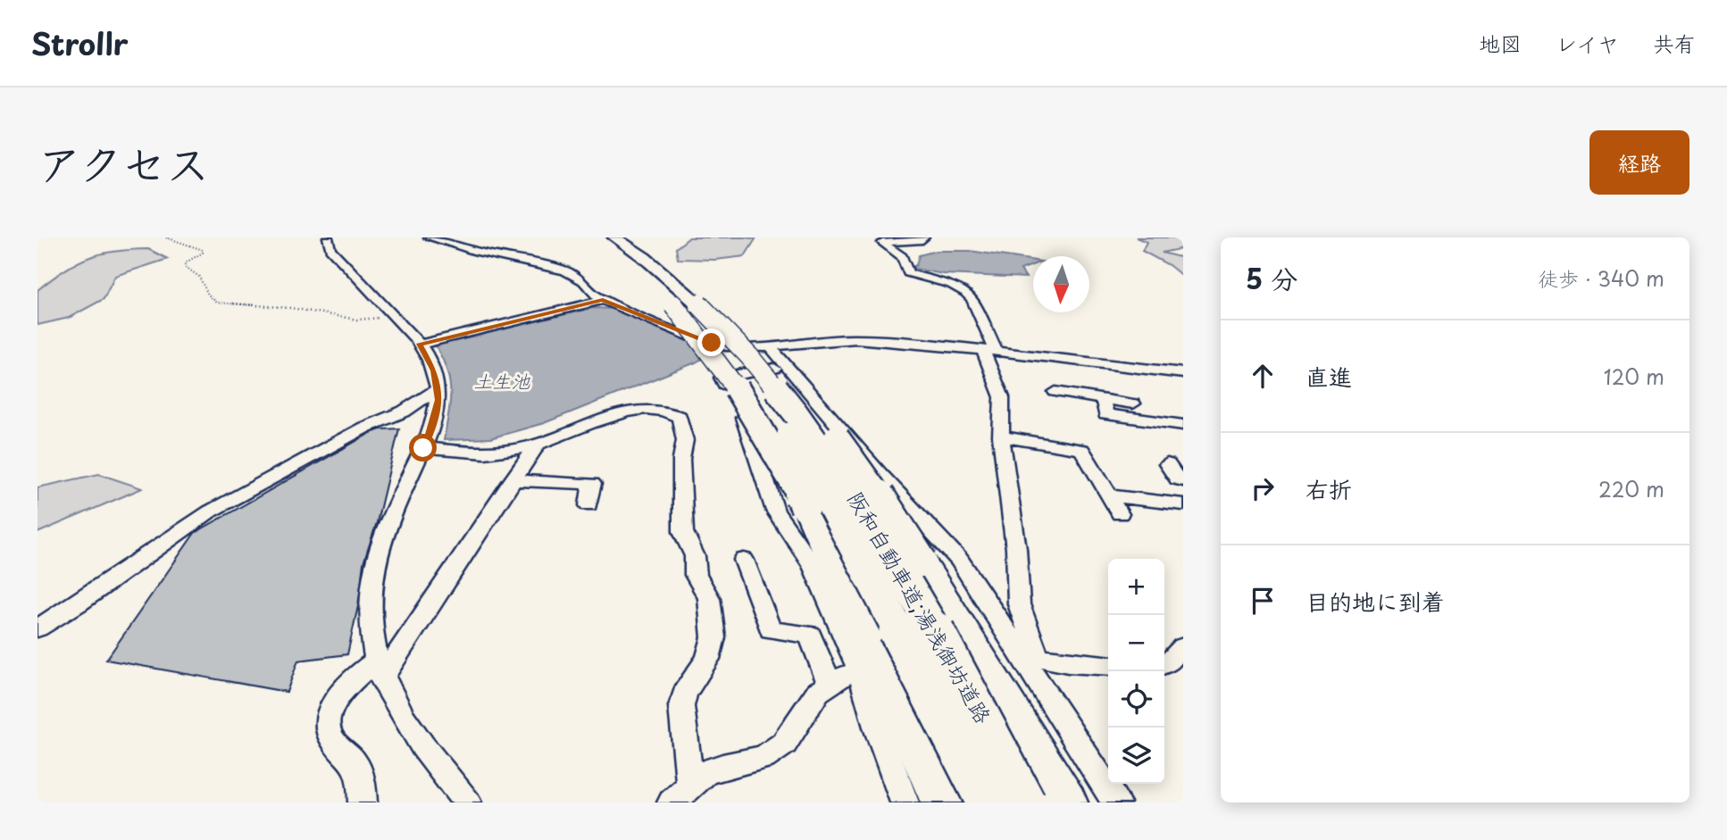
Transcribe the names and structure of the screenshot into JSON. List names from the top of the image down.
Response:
{
  "streets": {
    "highway": ["阪和自動車道;湯浅御坊道路"]
  },
  "water": ["土生池"],
  "north": "bottom",
  "page": {
    "header": "Strollr",
    "nav": ["地図", "レイヤ", "共有"],
    "title": "アクセス",
    "buttons": "経路",
    "heading": ["5 分", "徒歩 · 340 m"],
    "list": [
      ["直進", "120 m"],
      ["右折", "220 m"],
      "目的地に到着"
    ],
    "map_buttons": ["+", "−"]
  }
}
